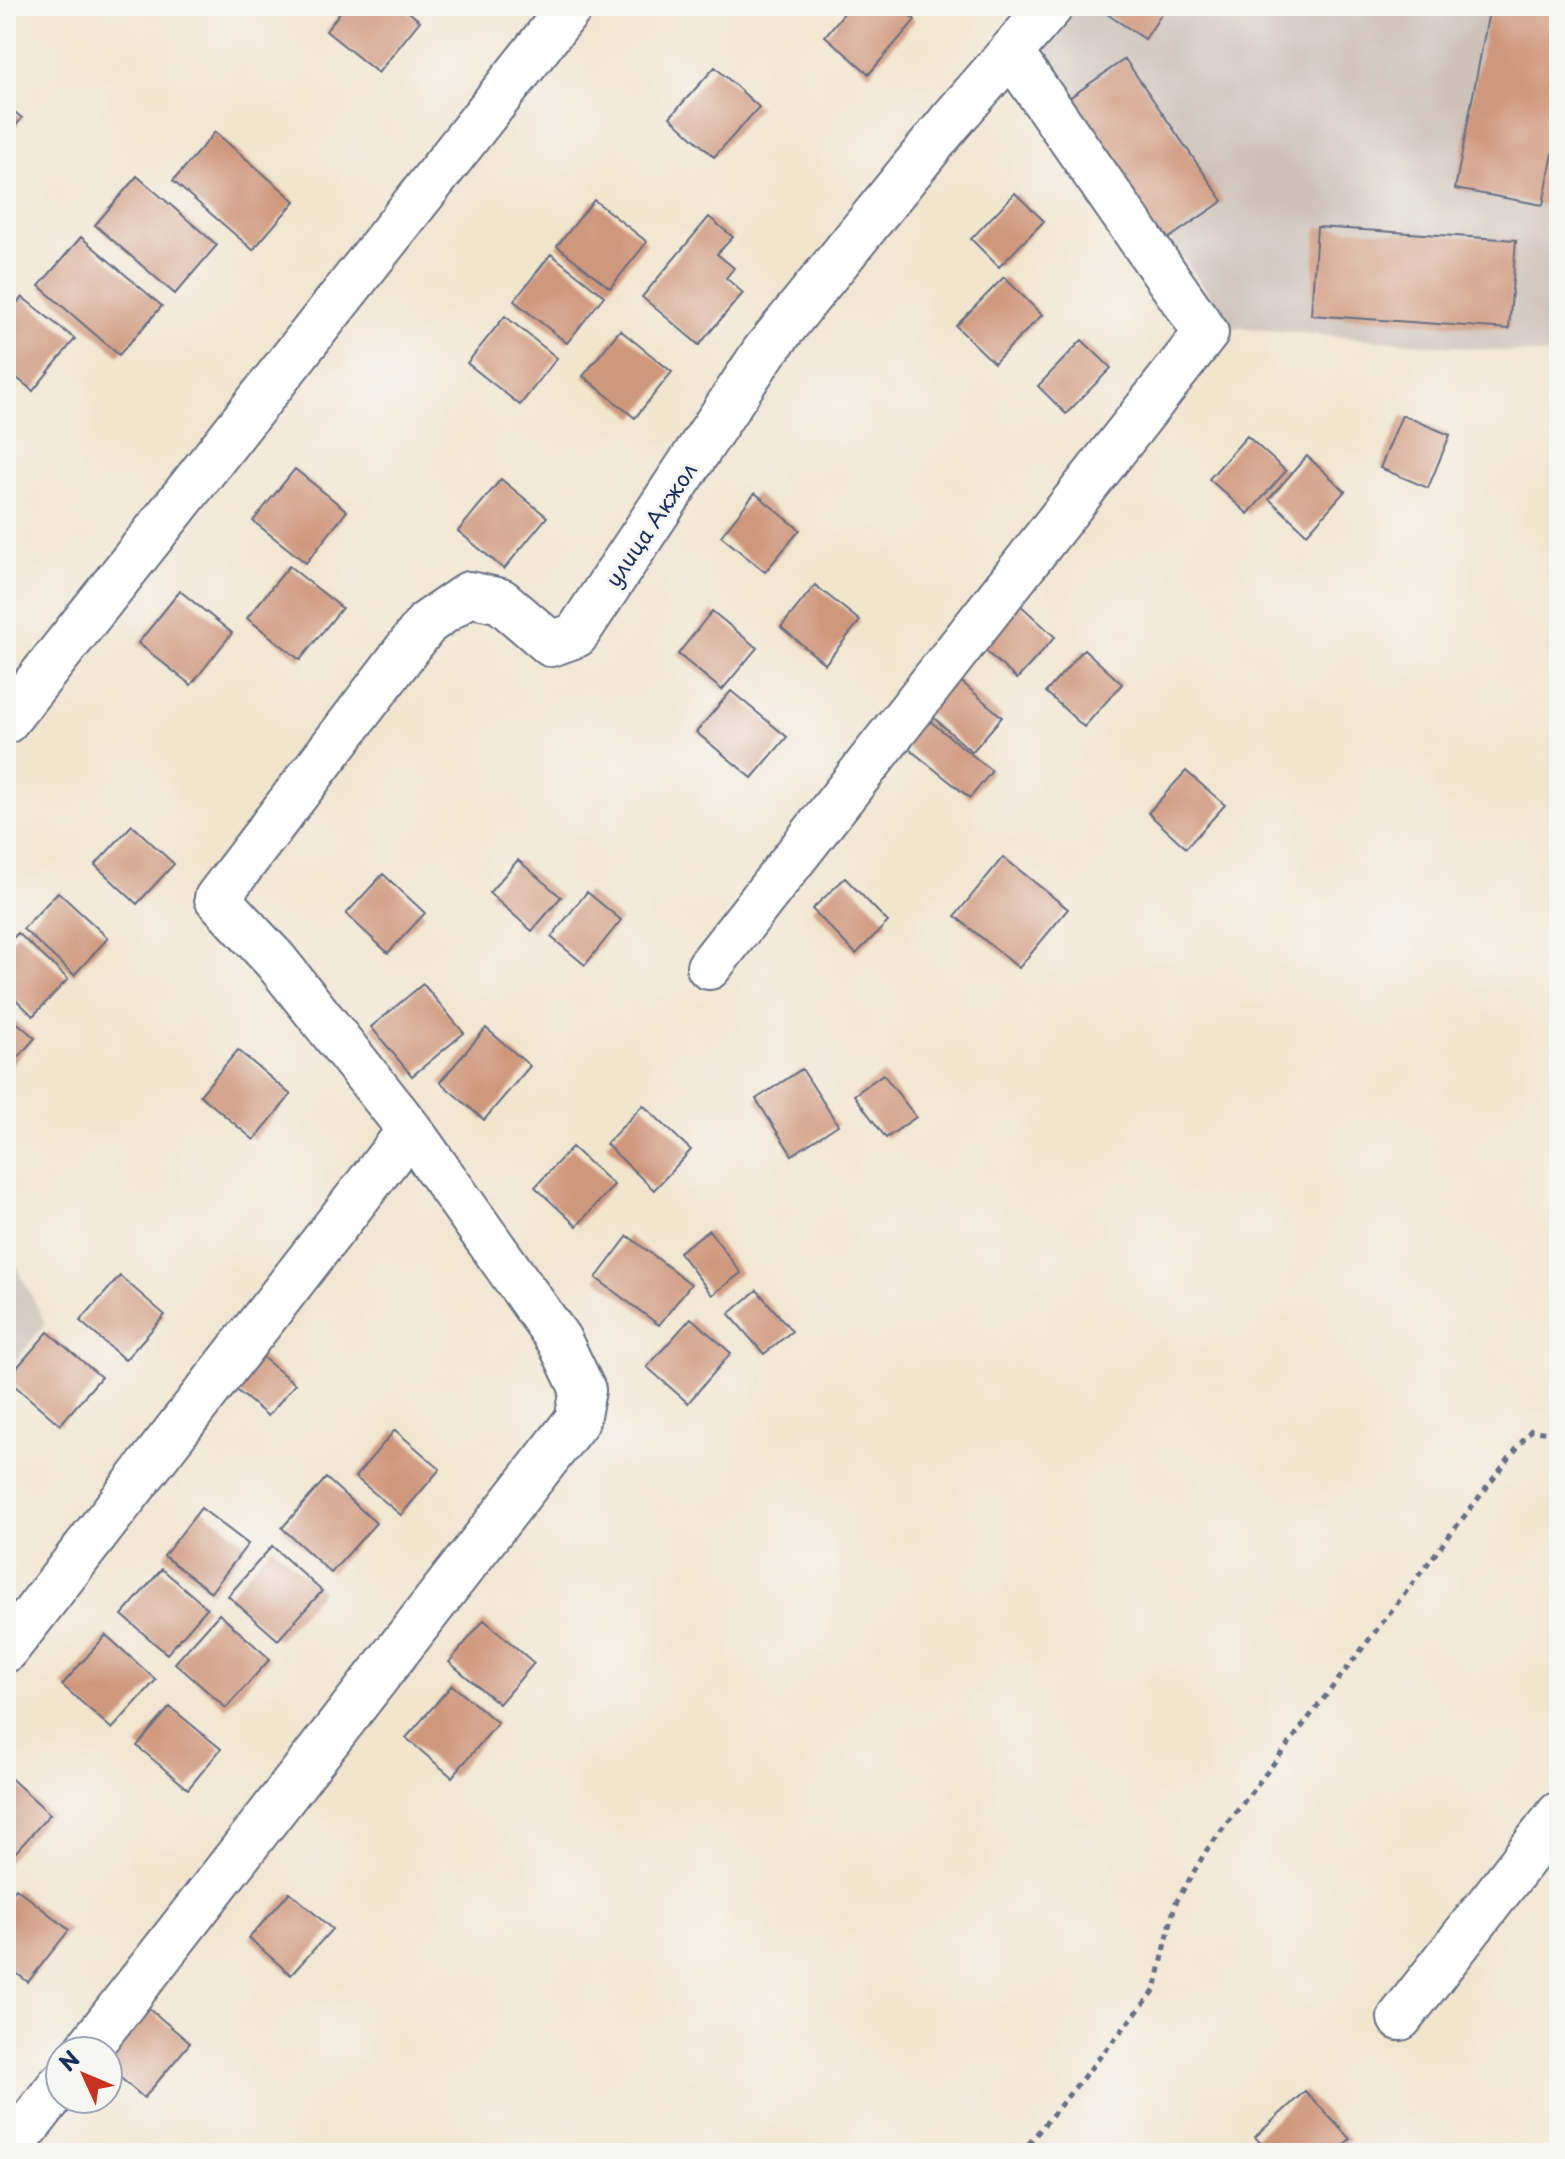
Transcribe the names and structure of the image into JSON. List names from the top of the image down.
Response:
{
  "streets": {
    "street": ["улица Акжол"]
  },
  "north": "top left"
}
